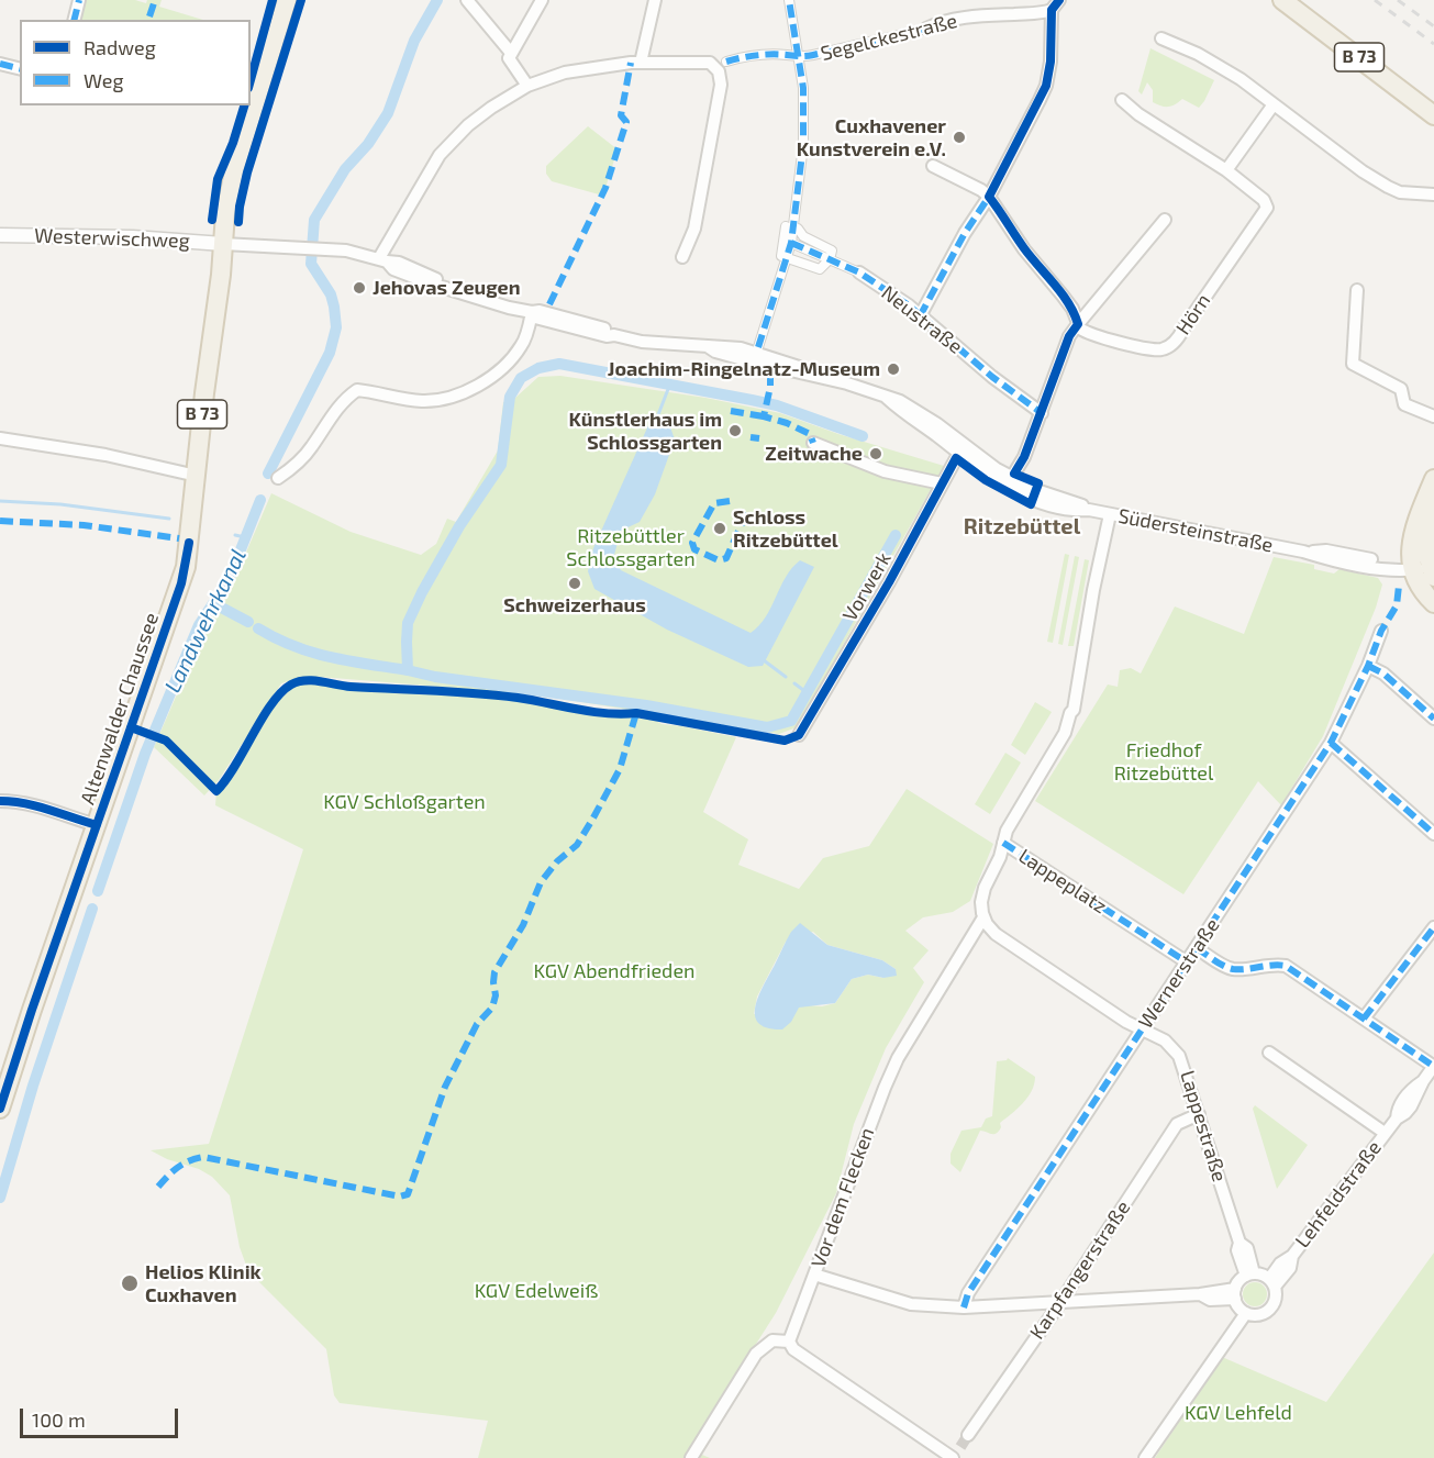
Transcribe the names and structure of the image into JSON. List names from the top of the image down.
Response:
{
  "streets": {
    "main road": ["B 73", "Altenwalder Chaussee"],
    "street": [
      "Segelckestraße",
      "Westerwischweg",
      "Hörn",
      "Neustraße",
      "Südersteinstraße",
      "Vorwerk",
      "Lappeplatz",
      "Wernerstraße",
      "Lappestraße",
      "Lehfeldstraße",
      "Vor dem Flecken",
      "Karpfangerstraße"
    ]
  },
  "crossings": [
    ["Segelckestraße", "Südersteinstraße"],
    ["B 73", "Westerwischweg"],
    ["B 73", "Südersteinstraße"],
    ["B 73", "Altenwalder Chaussee"],
    ["Westerwischweg", "Südersteinstraße"],
    ["Südersteinstraße", "Vorwerk"],
    ["Lappeplatz", "Wernerstraße"],
    ["Lappeplatz", "Vor dem Flecken"],
    ["Wernerstraße", "Lappestraße"],
    ["Lappestraße", "Lehfeldstraße"],
    ["Lappestraße", "Karpfangerstraße"]
  ],
  "districts": ["Ritzebüttel"],
  "water": ["Landwehrkanal"],
  "parks": [
    "Ritzebüttler Schlossgarten",
    "Friedhof Ritzebüttel",
    "KGV Schloßgarten",
    "KGV Abendfrieden",
    "KGV Edelweiß",
    "KGV Lehfeld"
  ],
  "places": [
    "Cuxhavener Kunstverein e.V.",
    "Jehovas Zeugen",
    "Joachim-Ringelnatz-Museum",
    "Künstlerhaus im Schlossgarten",
    "Zeitwache",
    "Schloss Ritzebüttel",
    "Schweizerhaus",
    "Helios Klinik Cuxhaven"
  ],
  "legend": ["Radweg", "Weg"],
  "scale_bar": "100 m"
}
